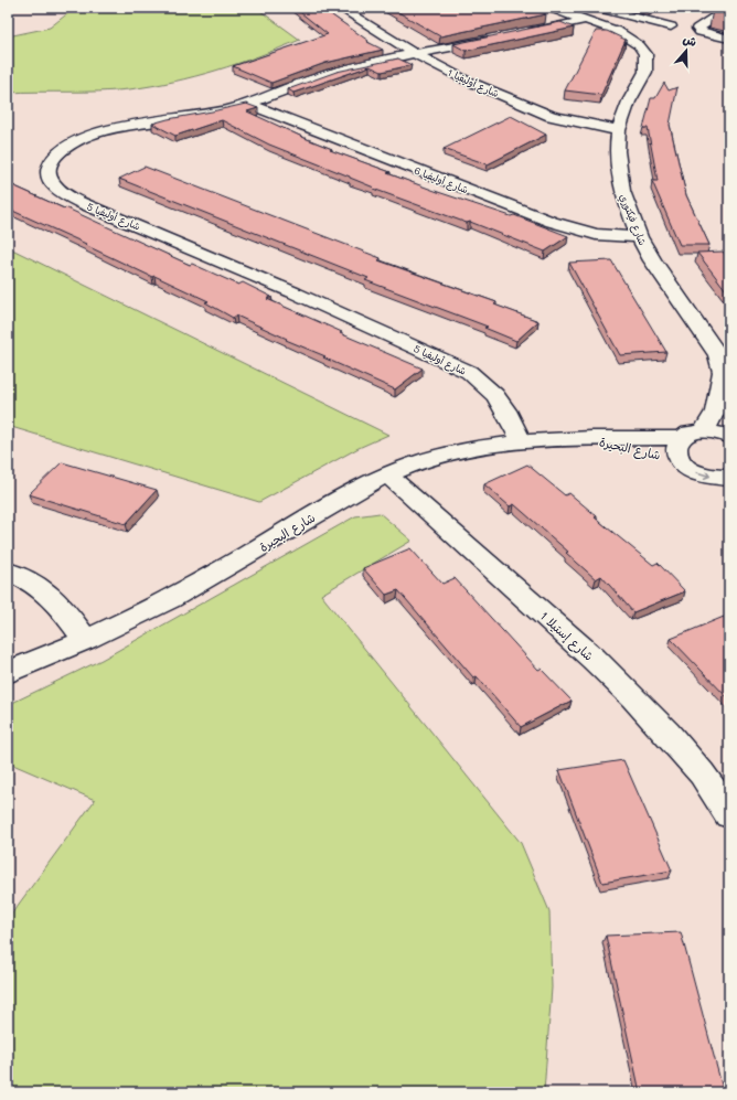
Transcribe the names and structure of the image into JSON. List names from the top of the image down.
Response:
{
  "streets": {
    "street": [
      "شارع أوليفيا 1",
      "شارع أوليفيا 6",
      "شارع أوليفيا 5",
      "شارع فيكتوري",
      "شارع البحيرة",
      "شارع إستيلا 1"
    ]
  },
  "crossings": [
    ["شارع أوليفيا 1", "شارع أوليفيا 5"],
    ["شارع أوليفيا 1", "شارع فيكتوري"],
    ["شارع أوليفيا 6", "شارع أوليفيا 5"],
    ["شارع أوليفيا 6", "شارع فيكتوري"],
    ["شارع أوليفيا 5", "شارع البحيرة"],
    ["شارع البحيرة", "شارع إستيلا 1"]
  ],
  "north": "top"
}
